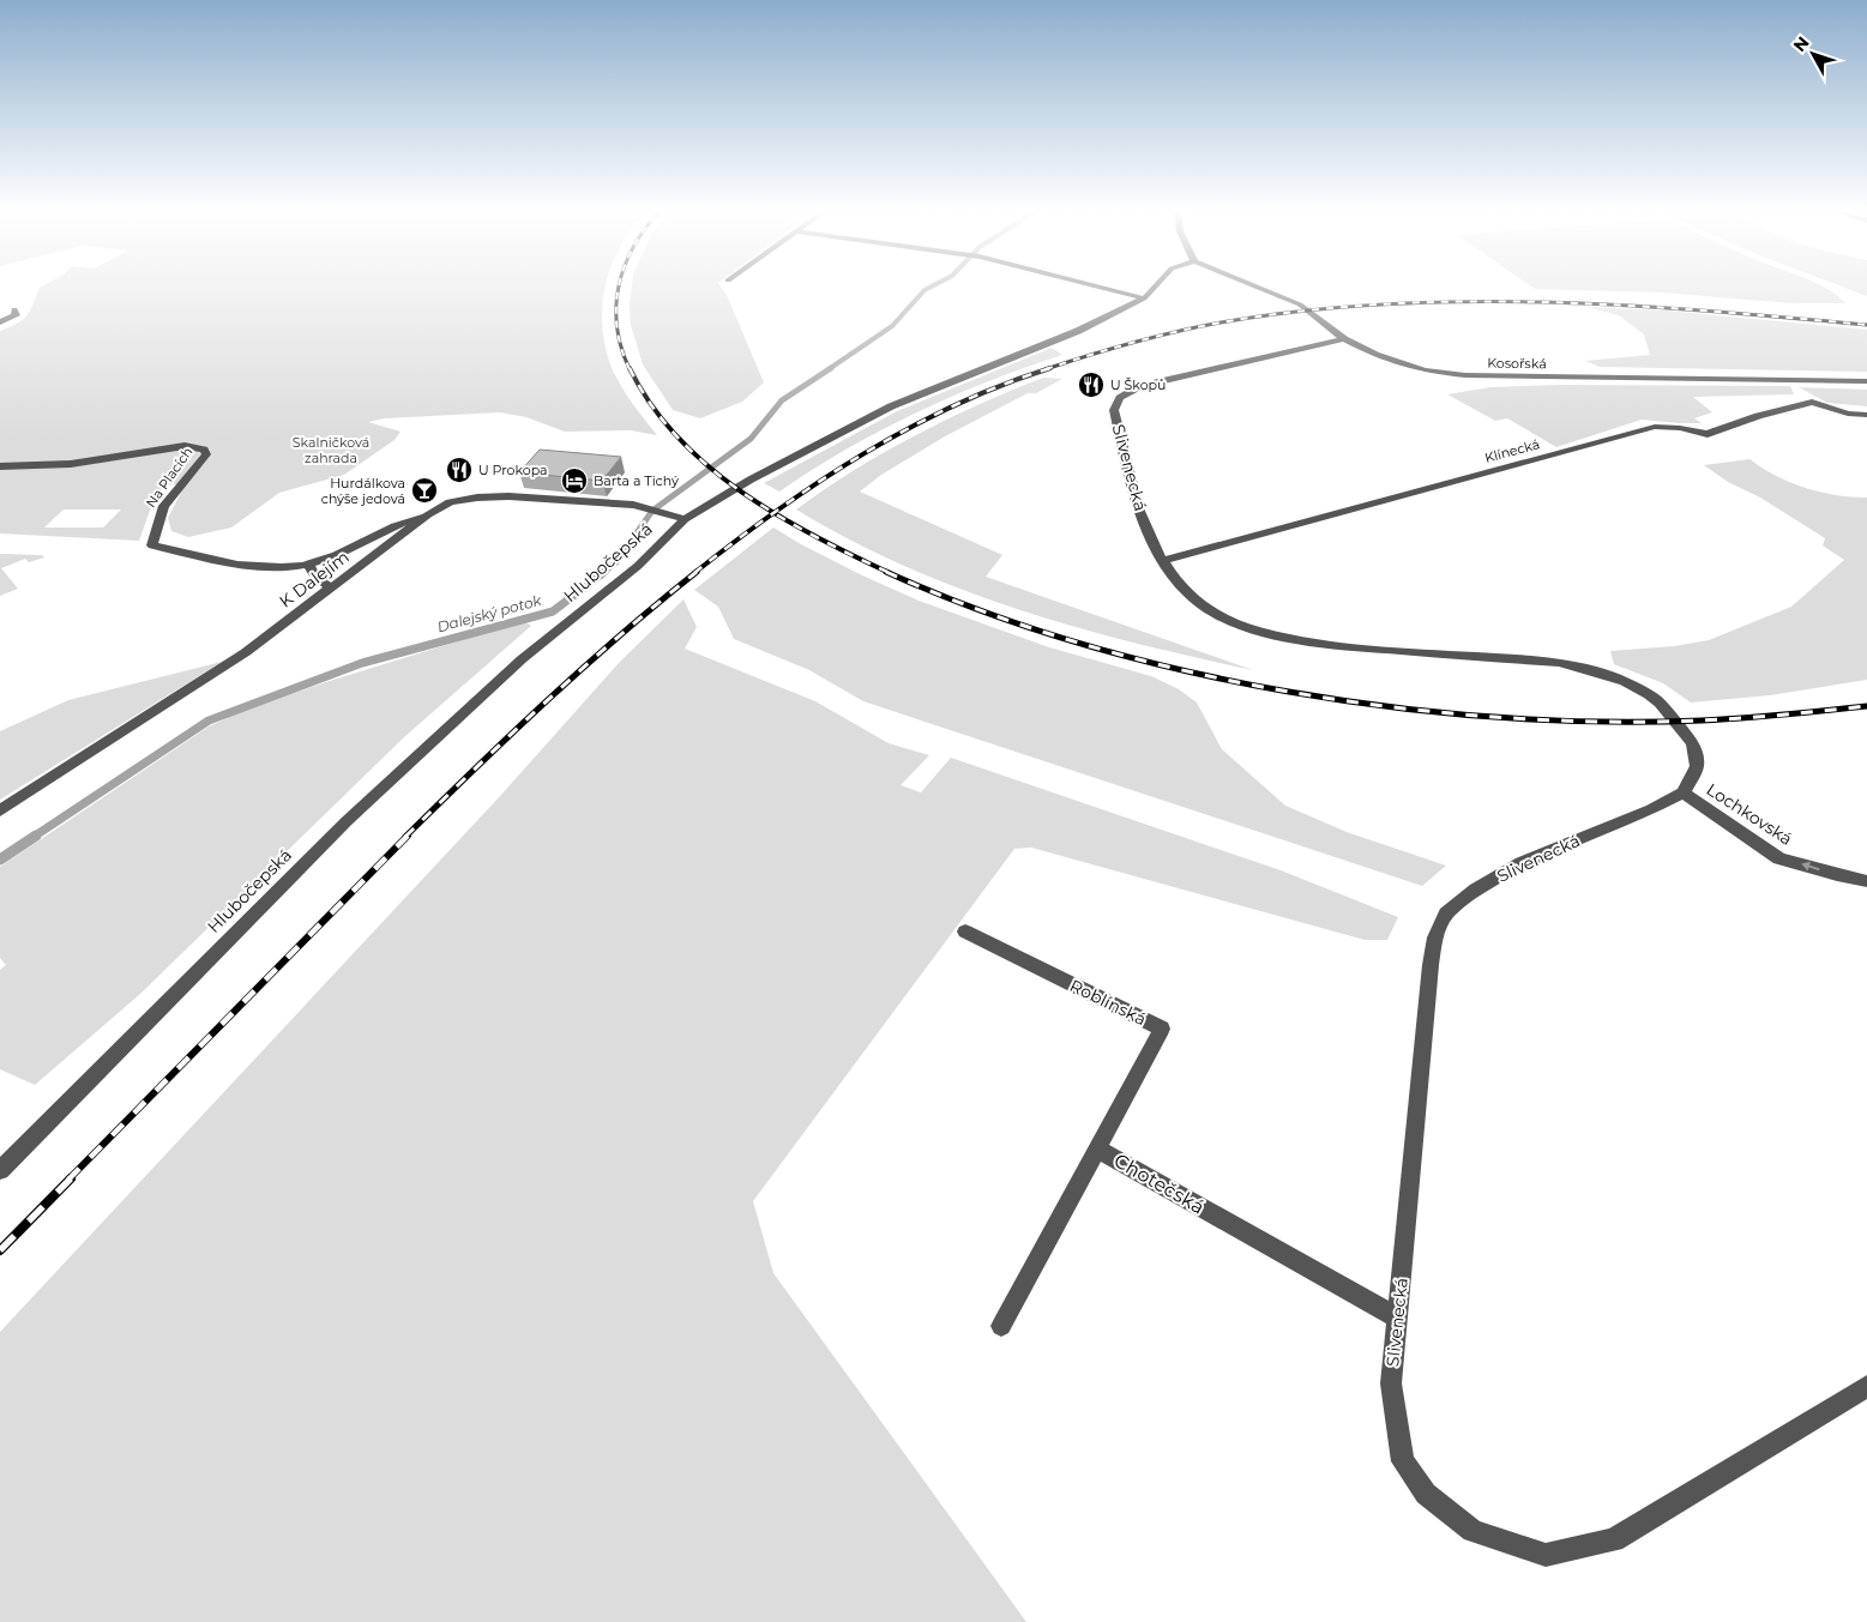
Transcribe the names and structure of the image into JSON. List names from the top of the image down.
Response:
{
  "streets": {
    "street": [
      "Kosořská",
      "Klínecká",
      "Slivenecká",
      "Na Placích",
      "Hlubočepská",
      "K Dalejím",
      "Lochkovská",
      "Roblínská",
      "Chotečská"
    ]
  },
  "crossings": [
    ["Kosořská", "Slivenecká"],
    ["Klínecká", "Slivenecká"],
    ["Slivenecká", "Lochkovská"],
    ["Slivenecká", "Chotečská"],
    ["Na Placích", "K Dalejím"],
    ["Hlubočepská", "K Dalejím"],
    ["Roblínská", "Chotečská"]
  ],
  "one_way": ["Lochkovská"],
  "water": ["Dalejský potok"],
  "parks": ["Skalničková zahrada"],
  "places": {
    "restaurant": ["U Škopů", "U Prokopa"],
    "hotel": ["Barta a Tichý"],
    "bar": ["Hurdálkova chýše jedová"]
  },
  "north": "top left"
}
